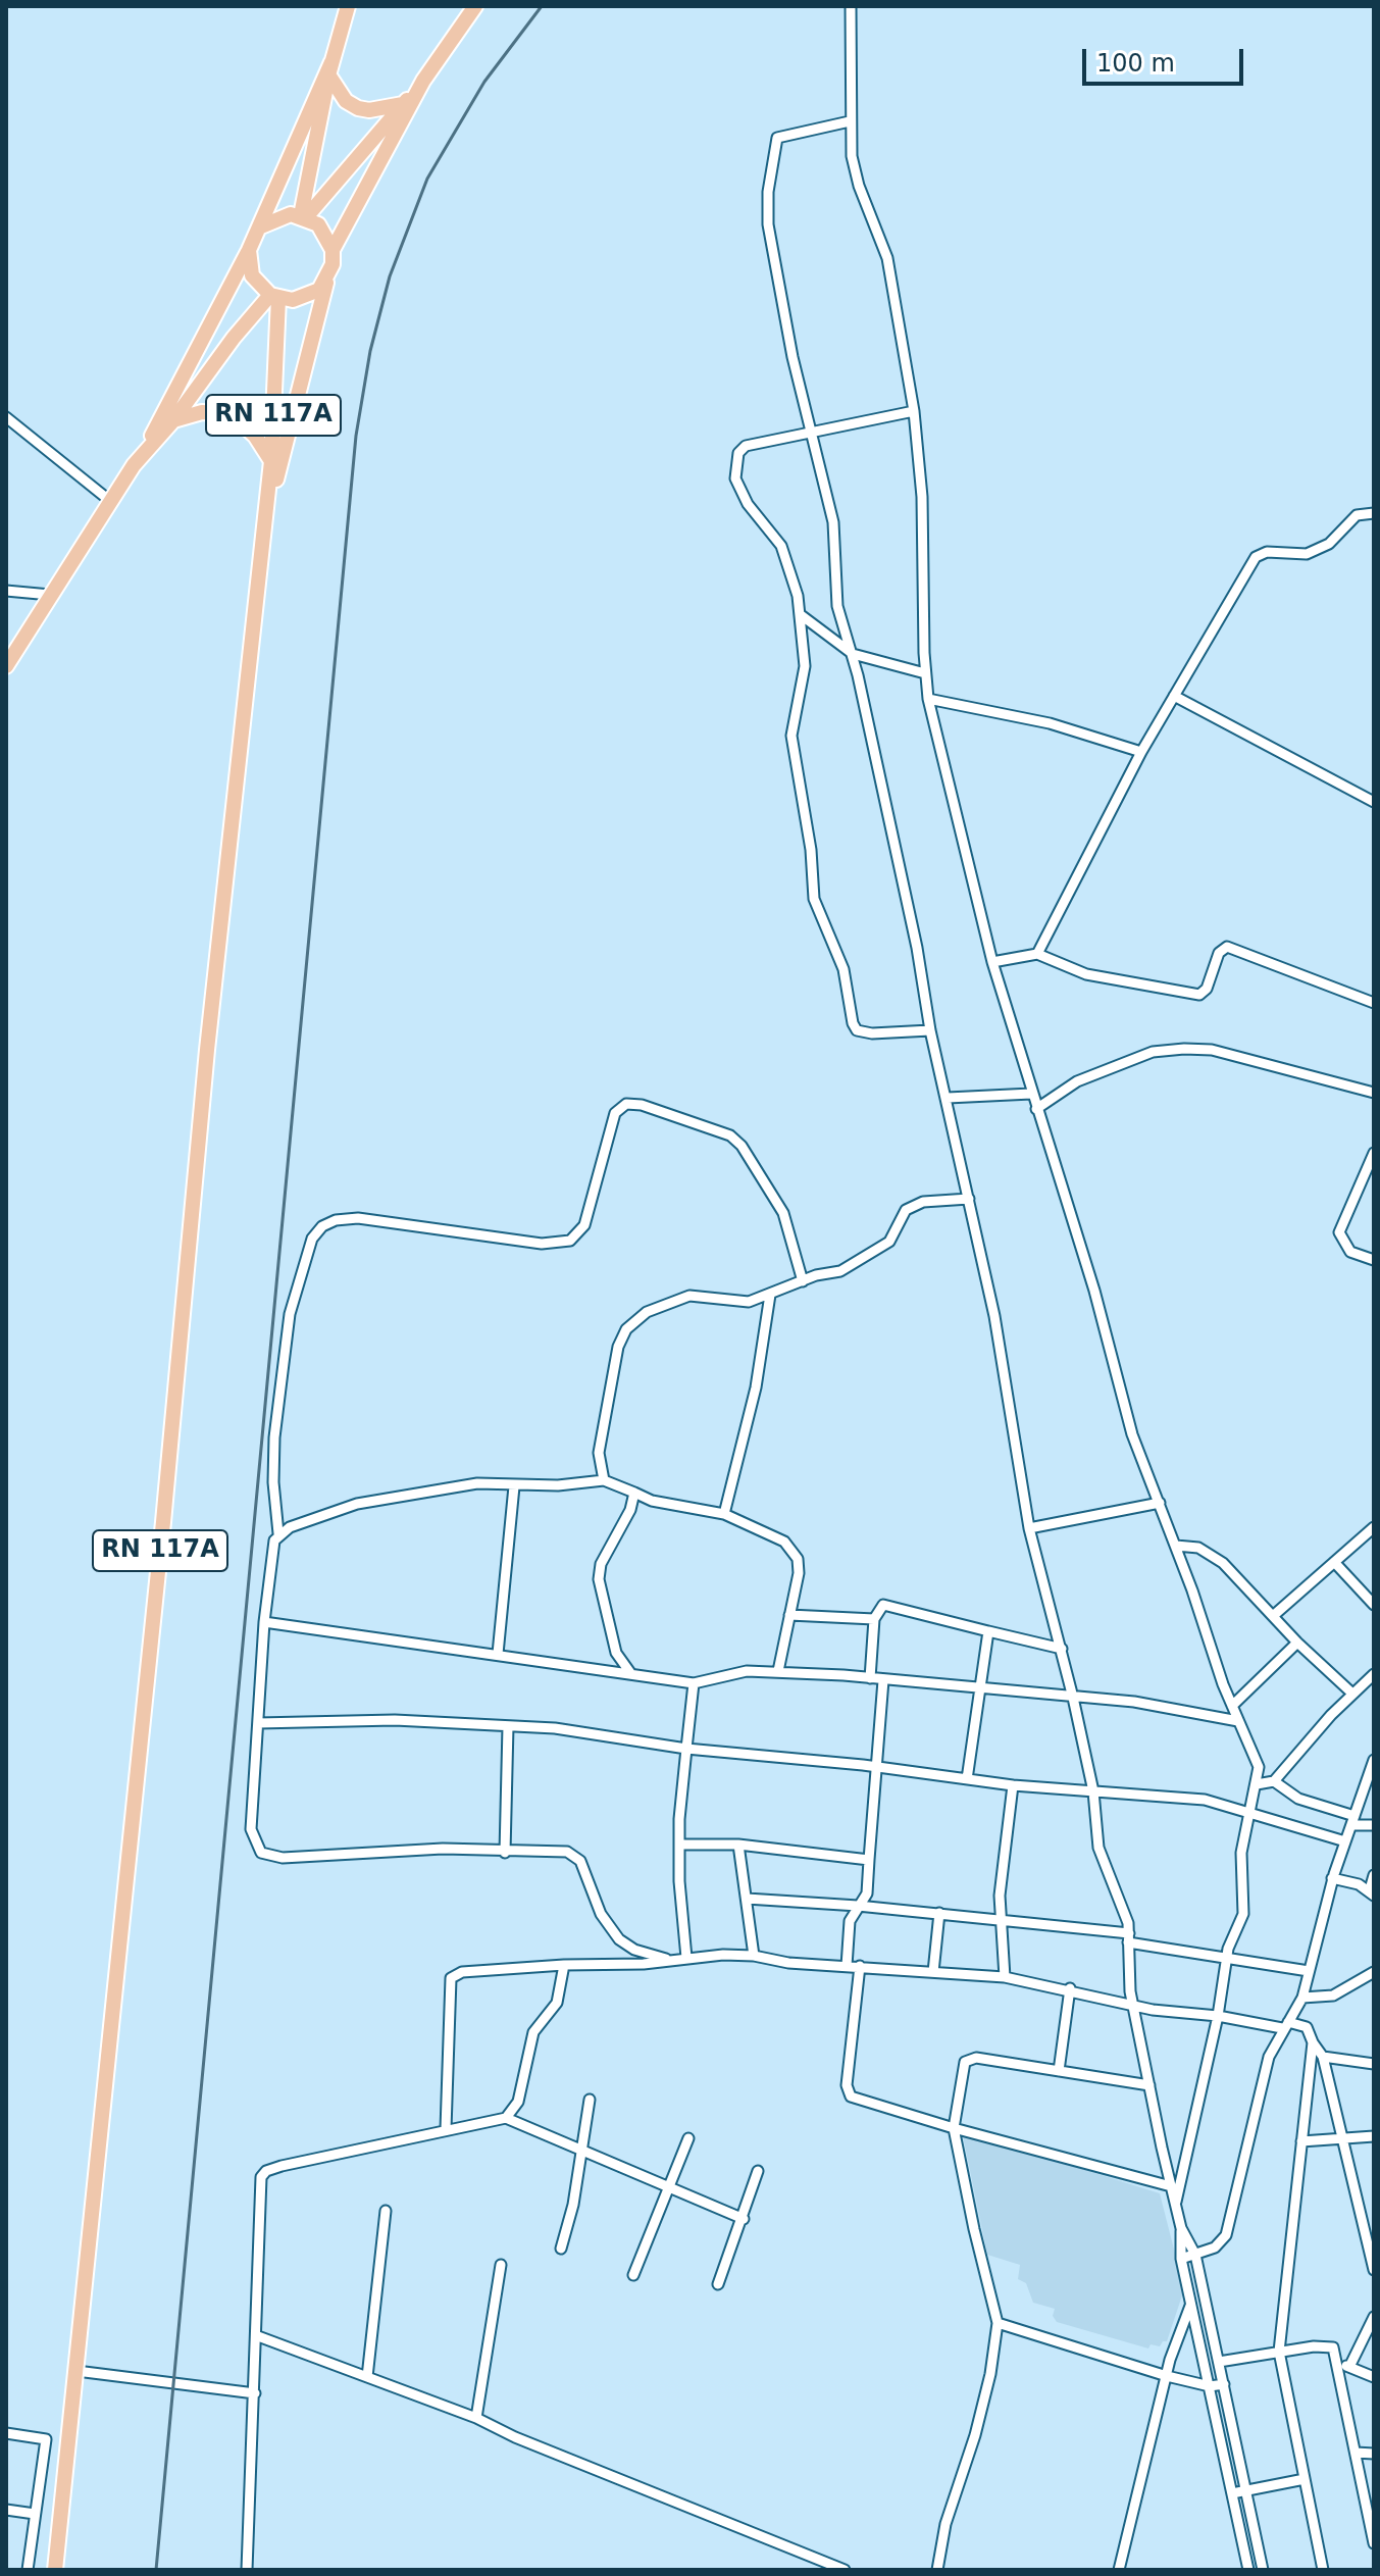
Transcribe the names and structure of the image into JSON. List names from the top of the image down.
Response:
{
  "streets": {
    "main road": ["RN 117A"]
  },
  "scale_bar": "100 m"
}
